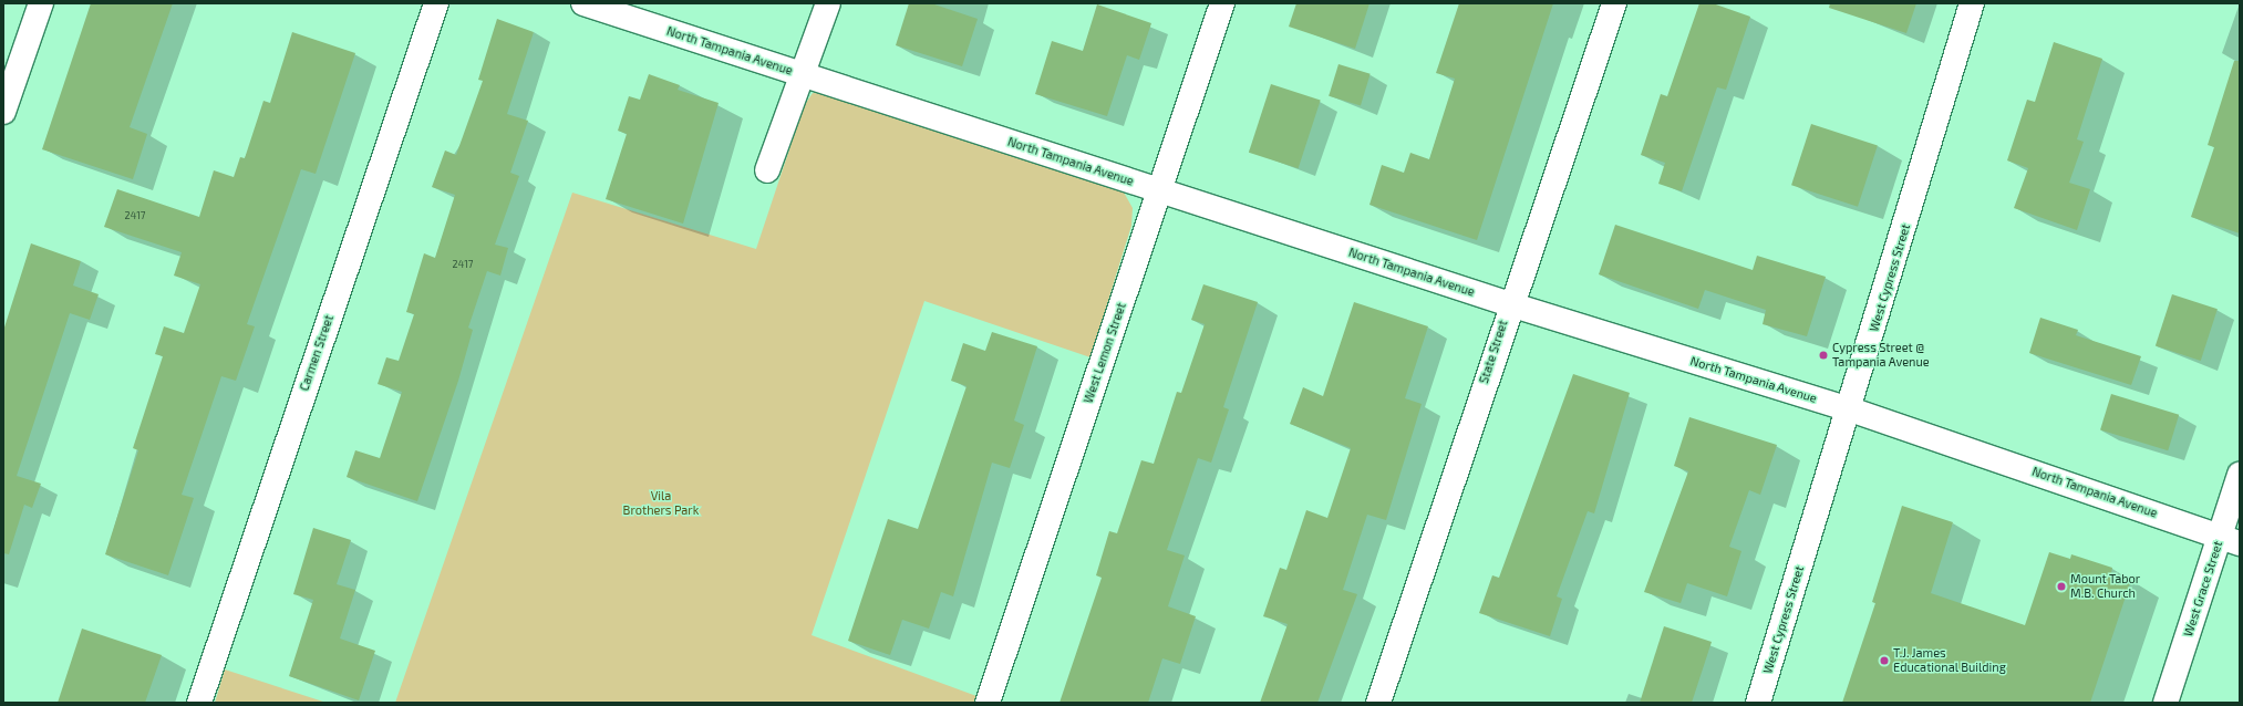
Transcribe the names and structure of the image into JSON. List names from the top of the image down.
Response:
{
  "streets": {
    "street": [
      "North Tampania Avenue",
      "West Cypress Street",
      "State Street",
      "Carmen Street",
      "West Lemon Street",
      "West Grace Street"
    ]
  },
  "crossings": [
    ["North Tampania Avenue", "West Cypress Street"],
    ["North Tampania Avenue", "State Street"],
    ["North Tampania Avenue", "West Lemon Street"],
    ["North Tampania Avenue", "West Grace Street"]
  ],
  "parks": ["Vila Brothers Park"],
  "places": ["Cypress Street @ Tampania Avenue", "Mount Tabor M.B. Church", "T.J. James Educational Building"],
  "house_numbers": ["2417", "2417"]
}
